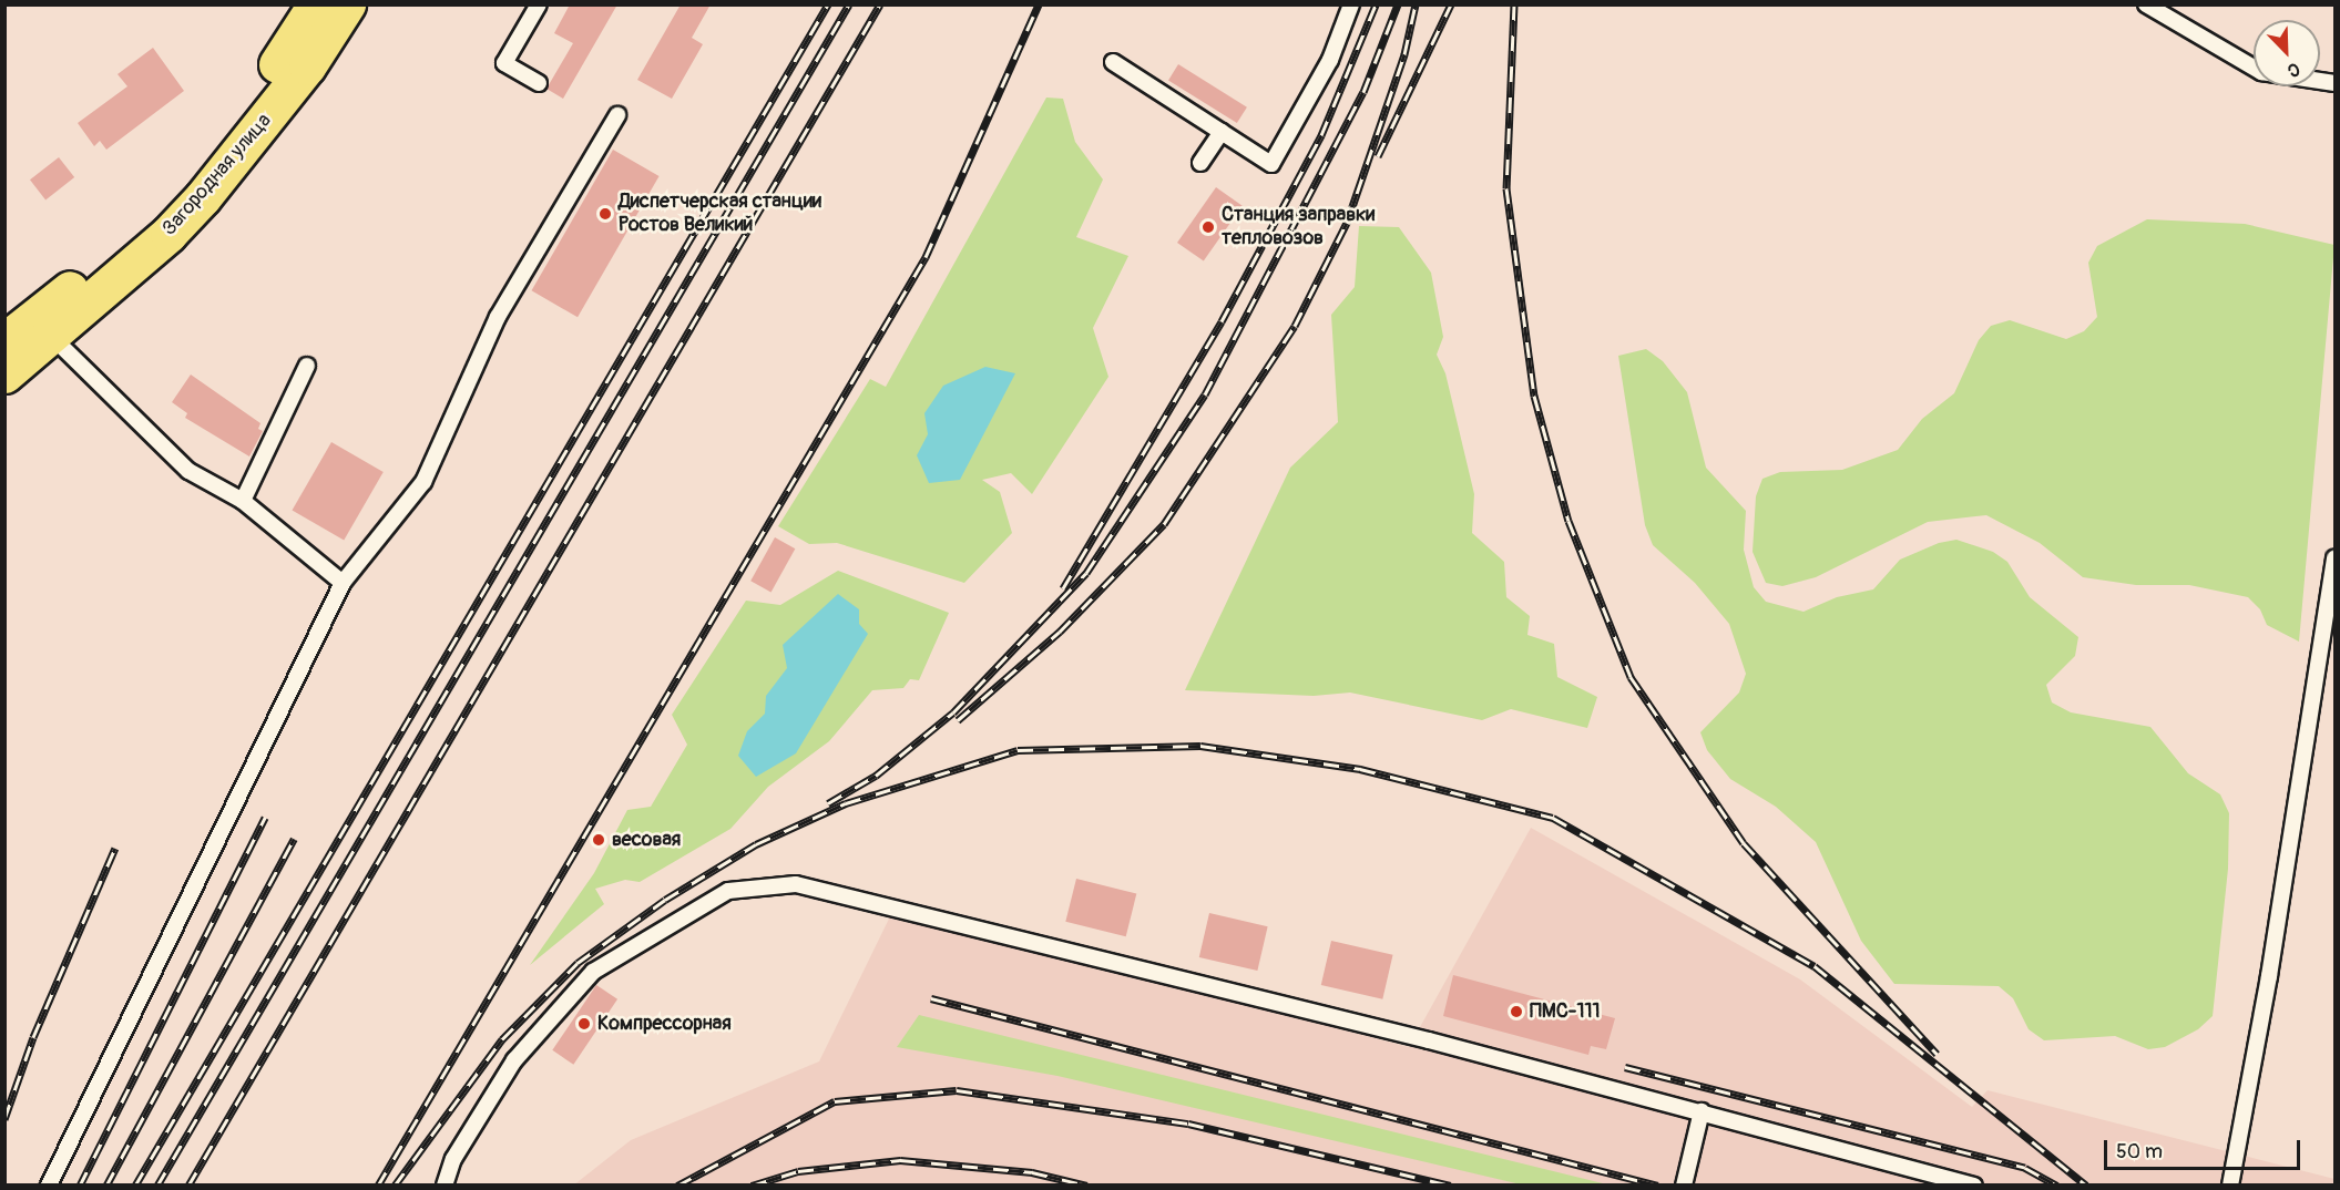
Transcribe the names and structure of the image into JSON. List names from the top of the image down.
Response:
{
  "streets": {
    "highway": ["Загородная улица"]
  },
  "places": [
    "Диспетчерская станции Ростов Великий",
    "Станция заправки тепловозов",
    "весовая",
    "ПМС-111",
    "Компрессорная"
  ],
  "scale_bar": "50 m",
  "north": "bottom right"
}
